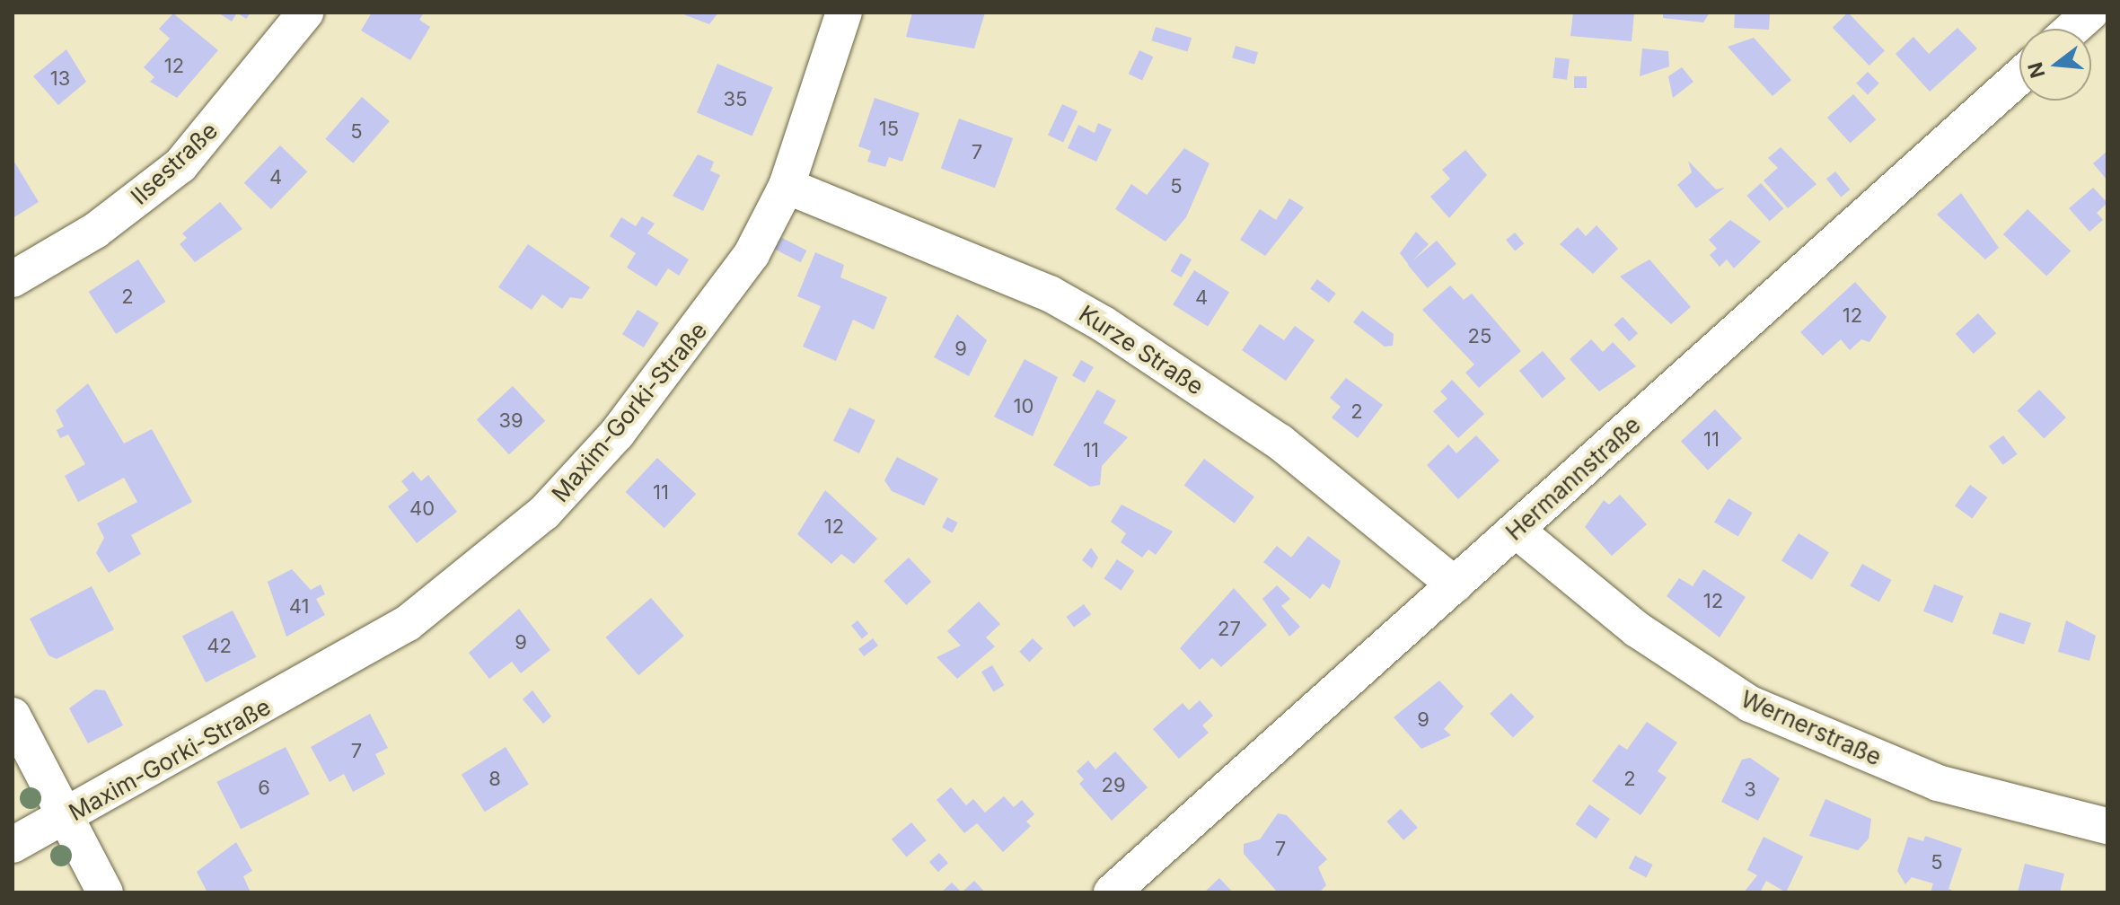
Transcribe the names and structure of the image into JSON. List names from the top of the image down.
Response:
{
  "streets": {
    "street": [
      "Ilsestraße",
      "Kurze Straße",
      "Maxim-Gorki-Straße",
      "Hermannstraße",
      "Wernerstraße"
    ]
  },
  "crossings": [
    ["Kurze Straße", "Maxim-Gorki-Straße"],
    ["Kurze Straße", "Hermannstraße"],
    ["Hermannstraße", "Wernerstraße"]
  ],
  "house_numbers": [
    "12",
    "13",
    "35",
    "15",
    "5",
    "7",
    "4",
    "5",
    "2",
    "4",
    "12",
    "25",
    "9",
    "10",
    "2",
    "39",
    "11",
    "11",
    "11",
    "40",
    "12",
    "12",
    "41",
    "27",
    "9",
    "42",
    "9",
    "7",
    "8",
    "2",
    "29",
    "6",
    "3",
    "7",
    "5"
  ],
  "north": "left"
}
